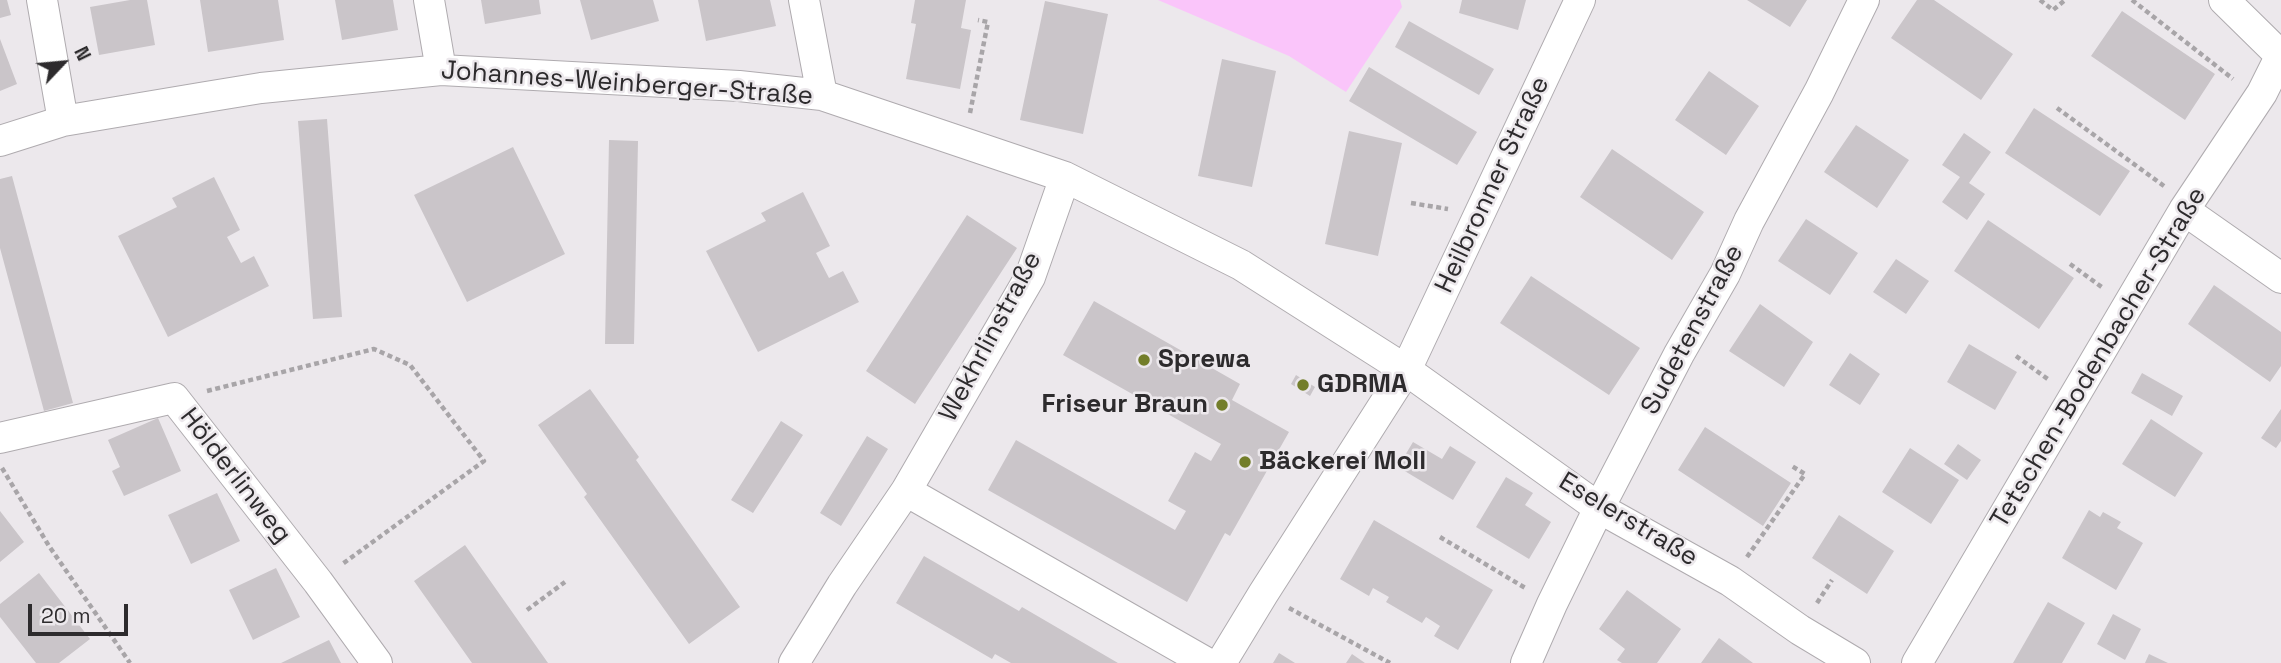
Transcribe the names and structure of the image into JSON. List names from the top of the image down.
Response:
{
  "streets": {
    "street": [
      "Johannes-Weinberger-Straße",
      "Heilbronner Straße",
      "Sudetenstraße",
      "Wekhrlinstraße",
      "Tetschen-Bodenbacher-Straße",
      "Hölderlinweg",
      "Eselerstraße"
    ]
  },
  "crossings": [
    ["Johannes-Weinberger-Straße", "Heilbronner Straße"],
    ["Johannes-Weinberger-Straße", "Wekhrlinstraße"],
    ["Johannes-Weinberger-Straße", "Eselerstraße"],
    ["Heilbronner Straße", "Eselerstraße"],
    ["Sudetenstraße", "Eselerstraße"]
  ],
  "places": [
    "Sprewa",
    "GDRMA",
    "Friseur Braun",
    "Bäckerei Moll"
  ],
  "scale_bar": "20 m",
  "north": "top right"
}
